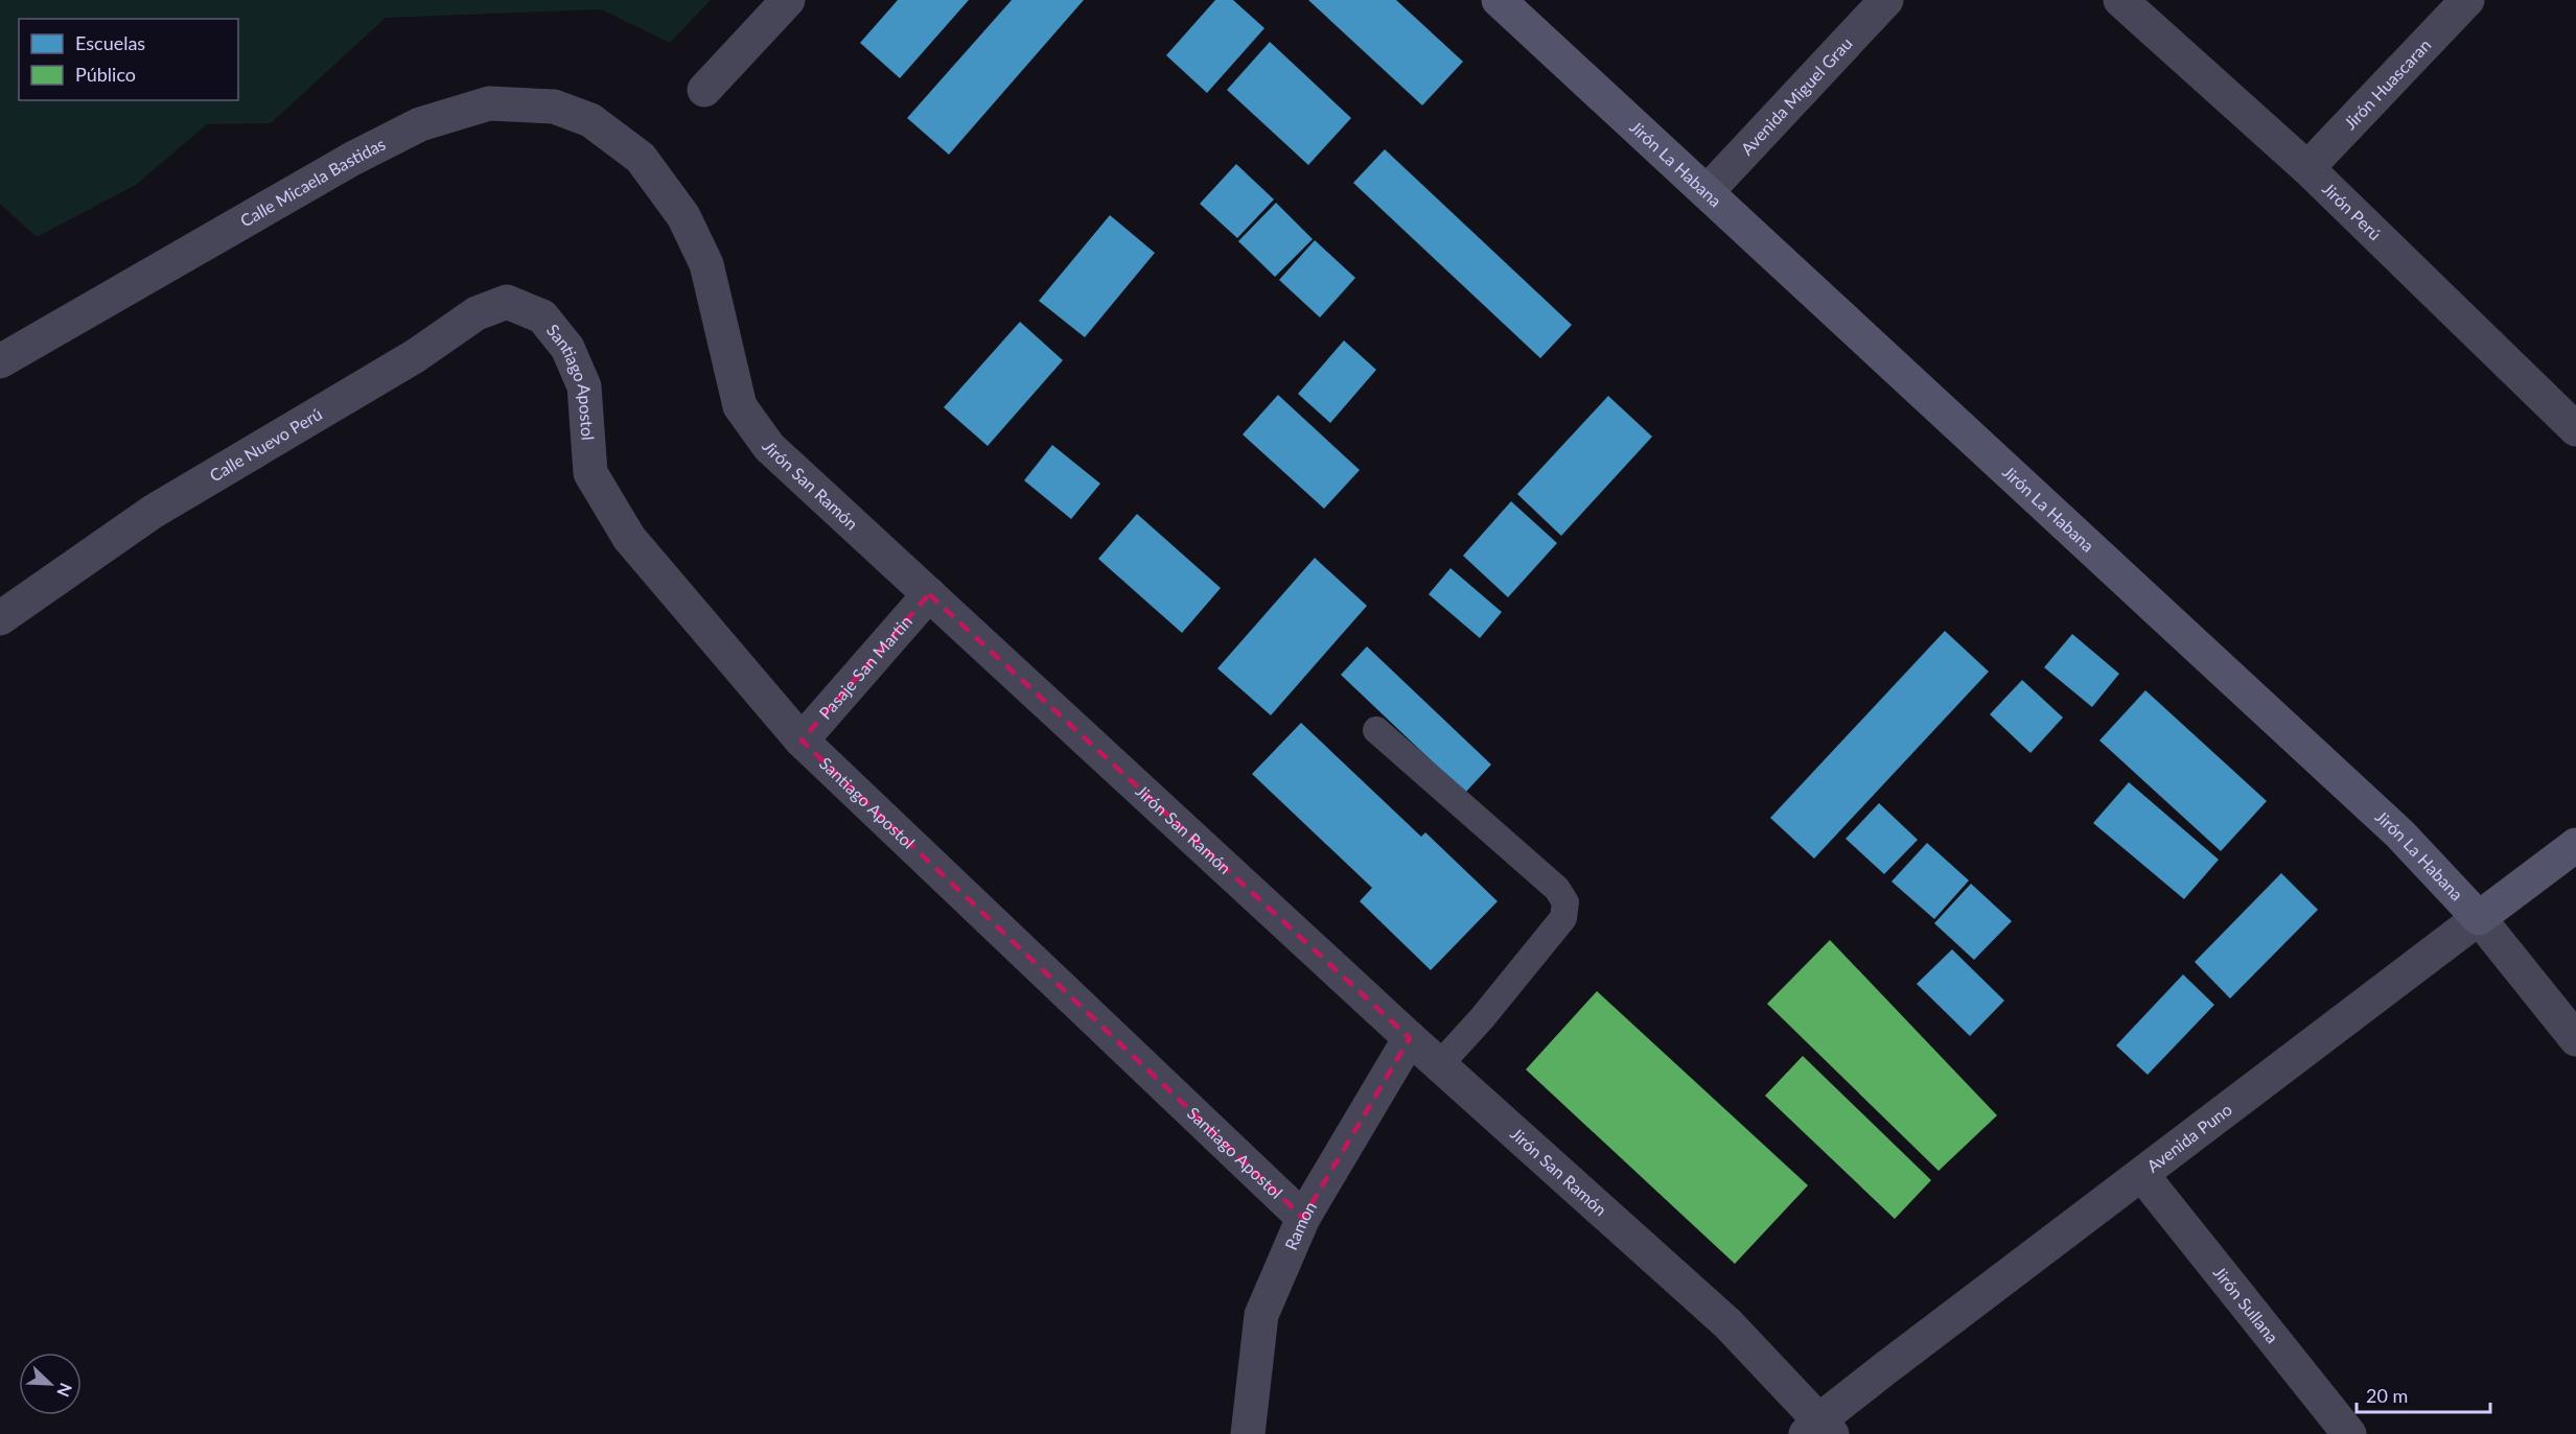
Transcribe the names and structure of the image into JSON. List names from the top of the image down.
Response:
{
  "streets": {
    "street": [
      "Jirón Huascaran",
      "Avenida Miguel Grau",
      "Jirón La Habana",
      "Calle Micaela Bastidas",
      "Jirón Perú",
      "Santiago Apostol",
      "Calle Nuevo Perú",
      "Jirón San Ramón",
      "Pasaje San Martin",
      "Avenida Puno",
      "Ramon",
      "Jirón Sullana"
    ]
  },
  "crossings": [
    ["Jirón Huascaran", "Jirón Perú"],
    ["Avenida Miguel Grau", "Jirón La Habana"],
    ["Jirón La Habana", "Avenida Puno"],
    ["Calle Micaela Bastidas", "Jirón San Ramón"],
    ["Santiago Apostol", "Calle Nuevo Perú"],
    ["Santiago Apostol", "Pasaje San Martin"],
    ["Santiago Apostol", "Ramon"],
    ["Jirón San Ramón", "Pasaje San Martin"],
    ["Jirón San Ramón", "Avenida Puno"],
    ["Jirón San Ramón", "Ramon"],
    ["Avenida Puno", "Jirón Sullana"]
  ],
  "legend": ["Escuelas", "Público"],
  "scale_bar": "20 m",
  "north": "bottom right"
}
